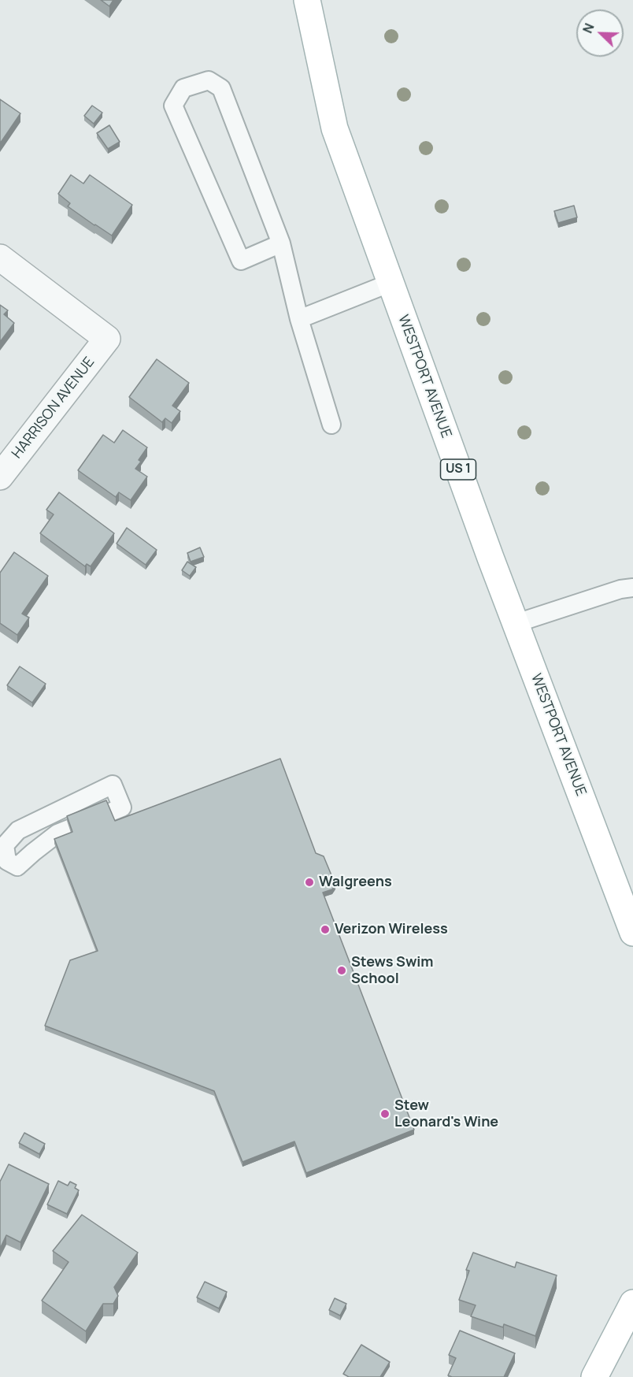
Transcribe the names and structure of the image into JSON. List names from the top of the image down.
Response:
{
  "streets": {
    "main road": ["WESTPORT AVENUE", "US 1"],
    "street": ["HARRISON AVENUE"]
  },
  "places": [
    "Walgreens",
    "Verizon Wireless",
    "Stews Swim School",
    "Stew Leonard's Wine"
  ],
  "north": "top left"
}
